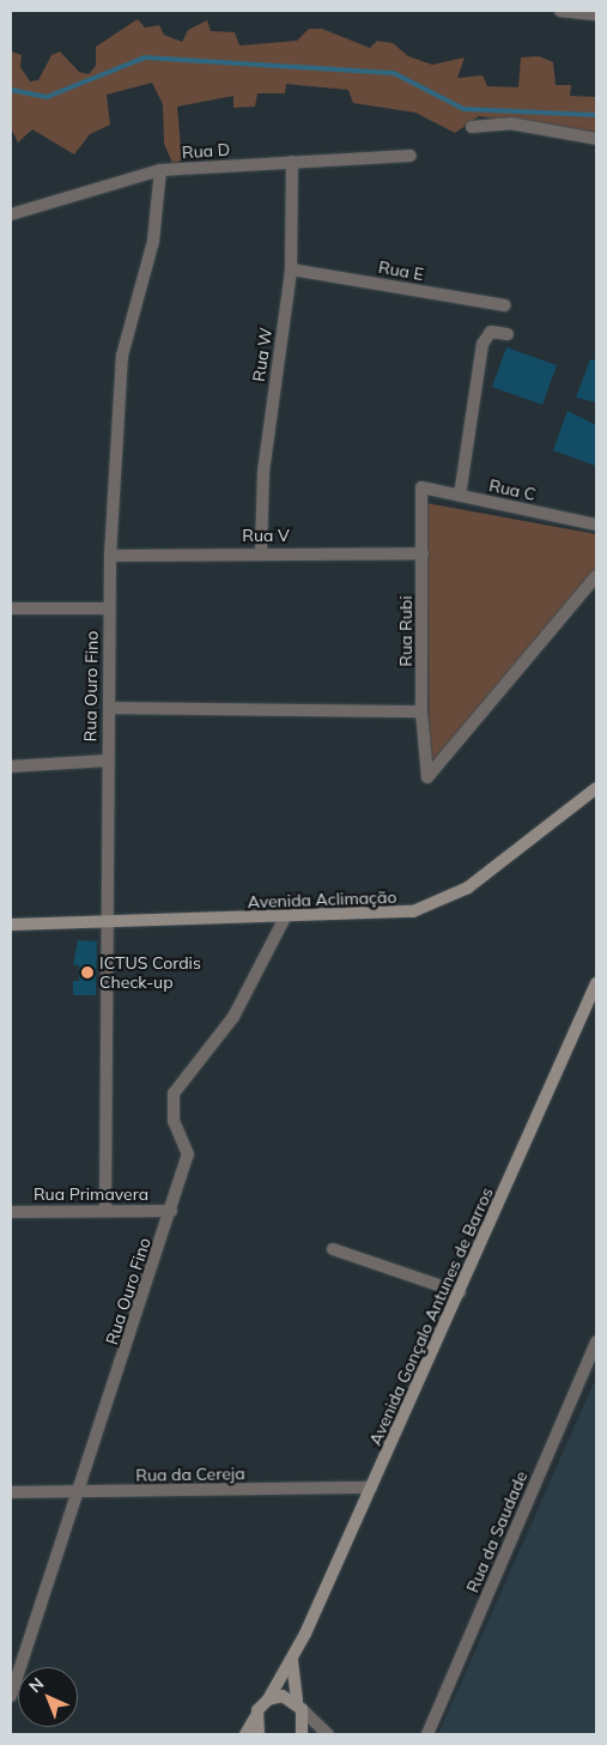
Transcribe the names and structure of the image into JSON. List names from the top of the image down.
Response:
{
  "streets": {
    "main road": ["Avenida Aclimação", "Avenida Gonçalo Antunes de Barros"],
    "street": [
      "Rua D",
      "Rua E",
      "Rua W",
      "Rua C",
      "Rua V",
      "Rua Rubi",
      "Rua Ouro Fino",
      "Rua Primavera",
      "Rua da Cereja",
      "Rua da Saudade"
    ]
  },
  "crossings": [
    ["Rua D", "Rua W"],
    ["Rua D", "Rua Ouro Fino"],
    ["Rua E", "Rua W"],
    ["Rua W", "Rua V"],
    ["Rua C", "Rua Rubi"],
    ["Rua V", "Rua Rubi"],
    ["Rua V", "Rua Ouro Fino"],
    ["Rua Ouro Fino", "Avenida Aclimação"],
    ["Rua Ouro Fino", "Rua Primavera"],
    ["Rua Ouro Fino", "Rua da Cereja"],
    ["Avenida Gonçalo Antunes de Barros", "Rua da Cereja"]
  ],
  "places": ["ICTUS Cordis Check-up"],
  "north": "top left"
}
